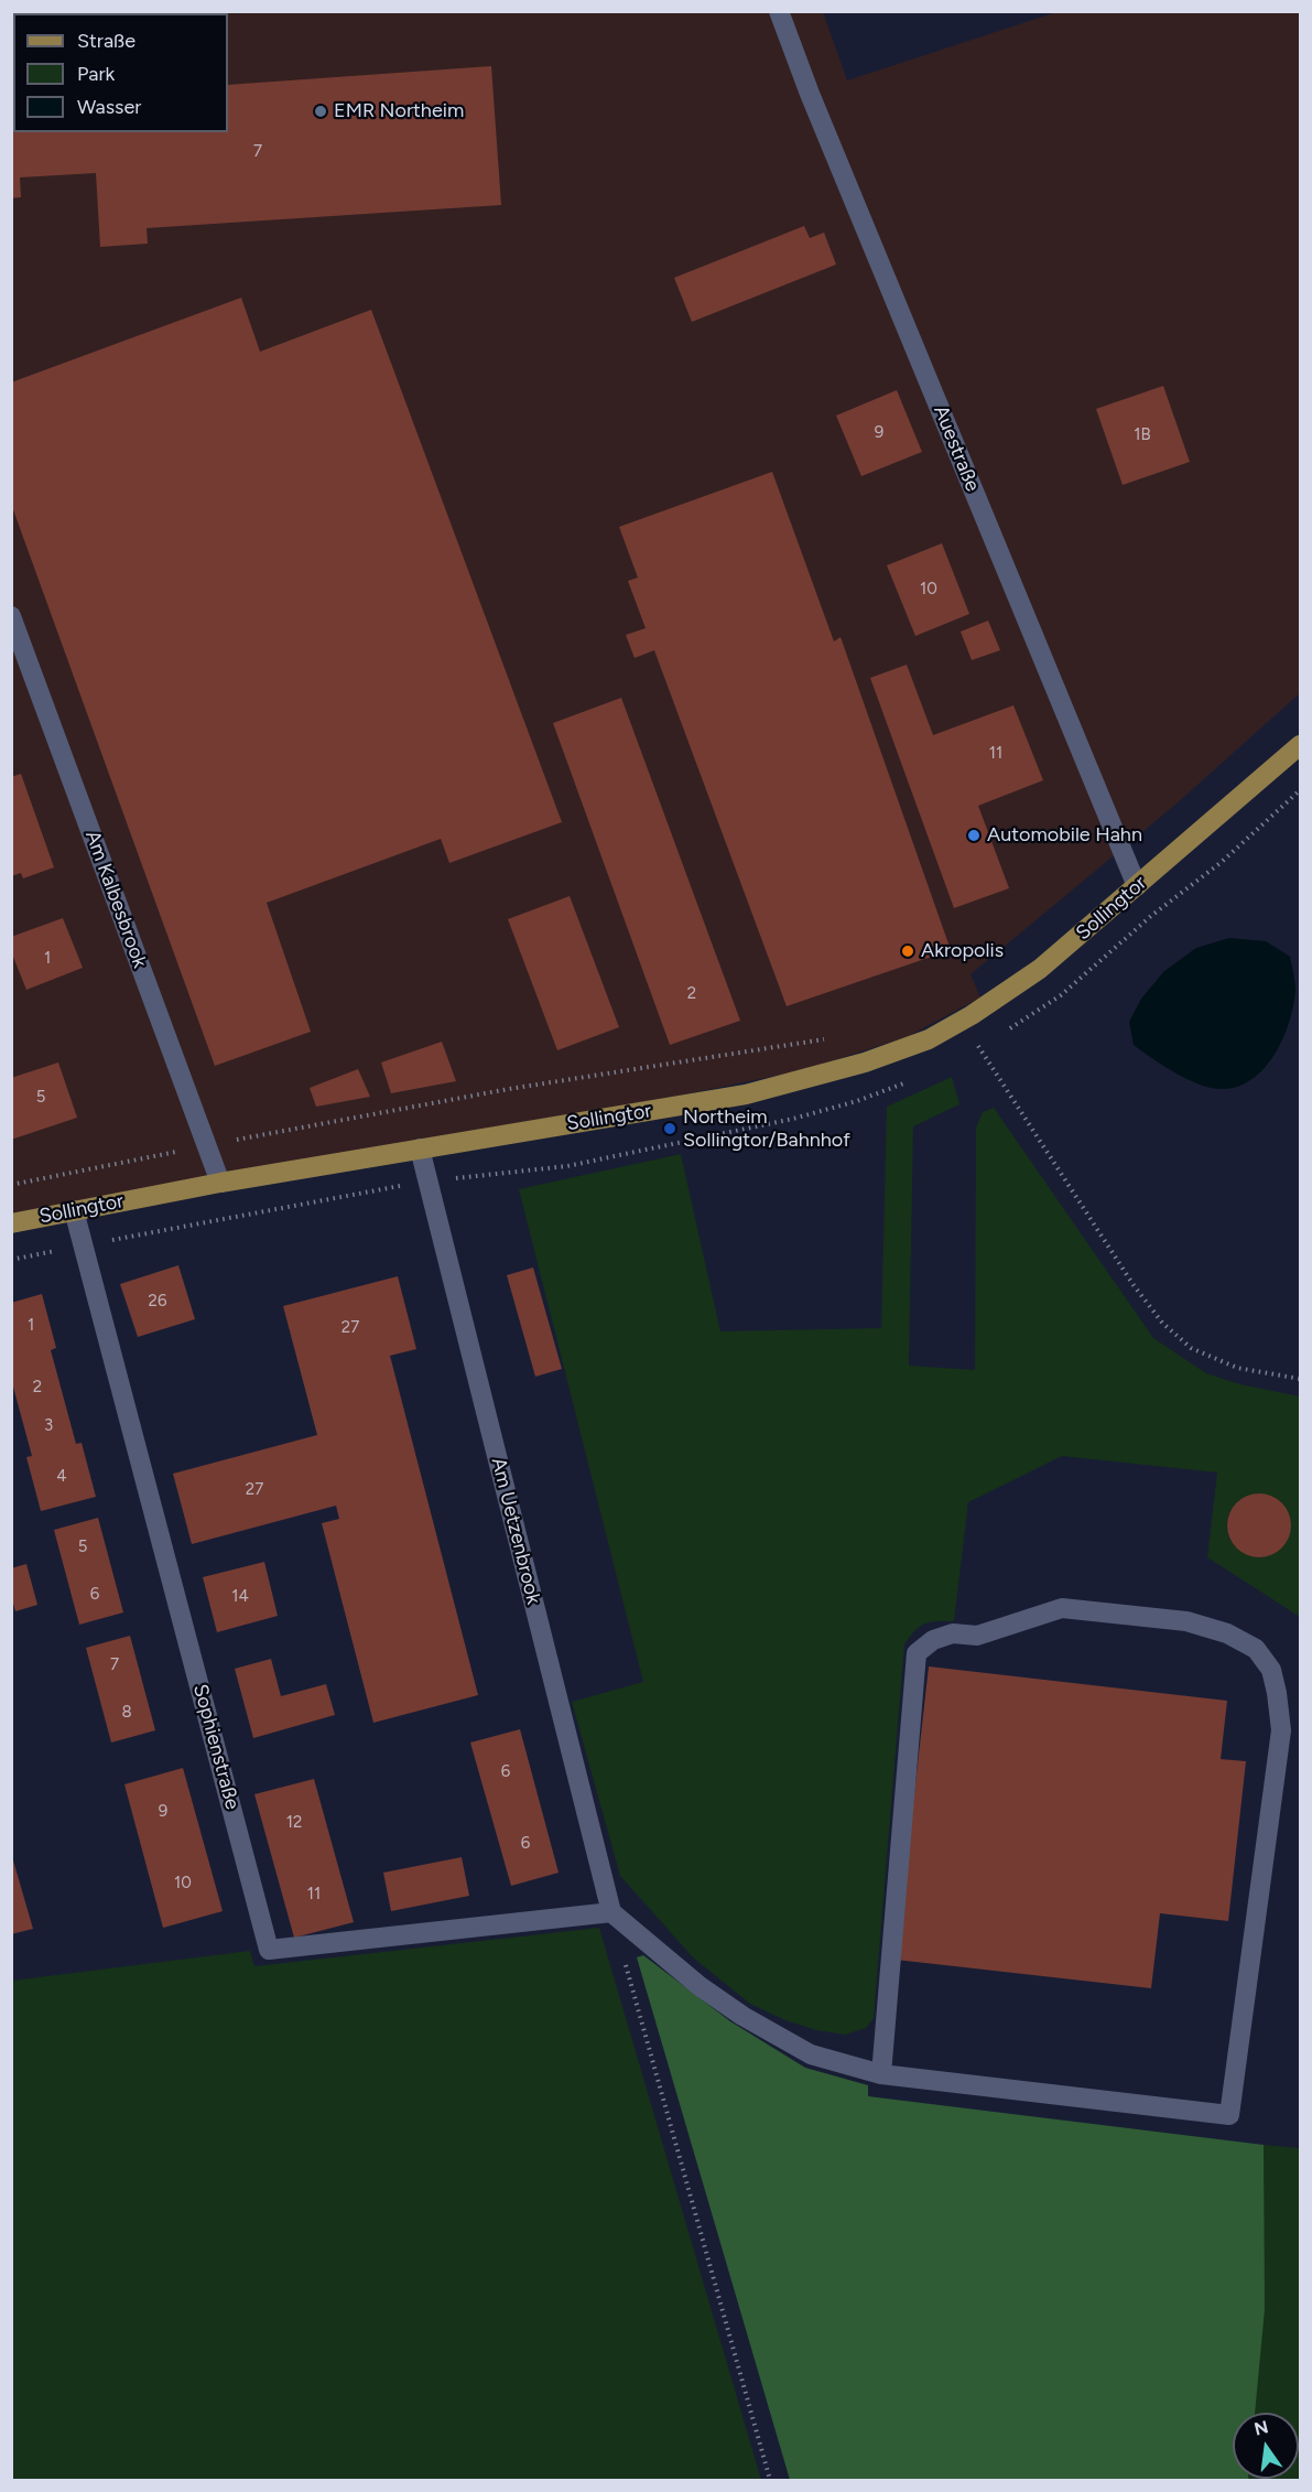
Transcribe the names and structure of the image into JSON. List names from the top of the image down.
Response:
{
  "streets": {
    "main road": ["Sollingtor"],
    "street": [
      "Auestraße",
      "Am Kalbesbrook",
      "Am Uetzenbrook",
      "Sophienstraße"
    ]
  },
  "crossings": [
    ["Auestraße", "Sollingtor"],
    ["Am Kalbesbrook", "Sollingtor"],
    ["Sollingtor", "Am Uetzenbrook"],
    ["Sollingtor", "Sophienstraße"],
    ["Am Uetzenbrook", "Sophienstraße"]
  ],
  "places": [
    "EMR Northeim",
    "Automobile Hahn",
    "Akropolis",
    "Northeim Sollingtor/Bahnhof"
  ],
  "house_numbers": [
    "7",
    "9",
    "1B",
    "10",
    "11",
    "1",
    "2",
    "5",
    "26",
    "1",
    "27",
    "2",
    "3",
    "4",
    "27",
    "5",
    "6",
    "14",
    "7",
    "8",
    "6",
    "9",
    "12",
    "6",
    "10",
    "11"
  ],
  "legend": ["Straße", "Park", "Wasser"],
  "north": "top"
}
